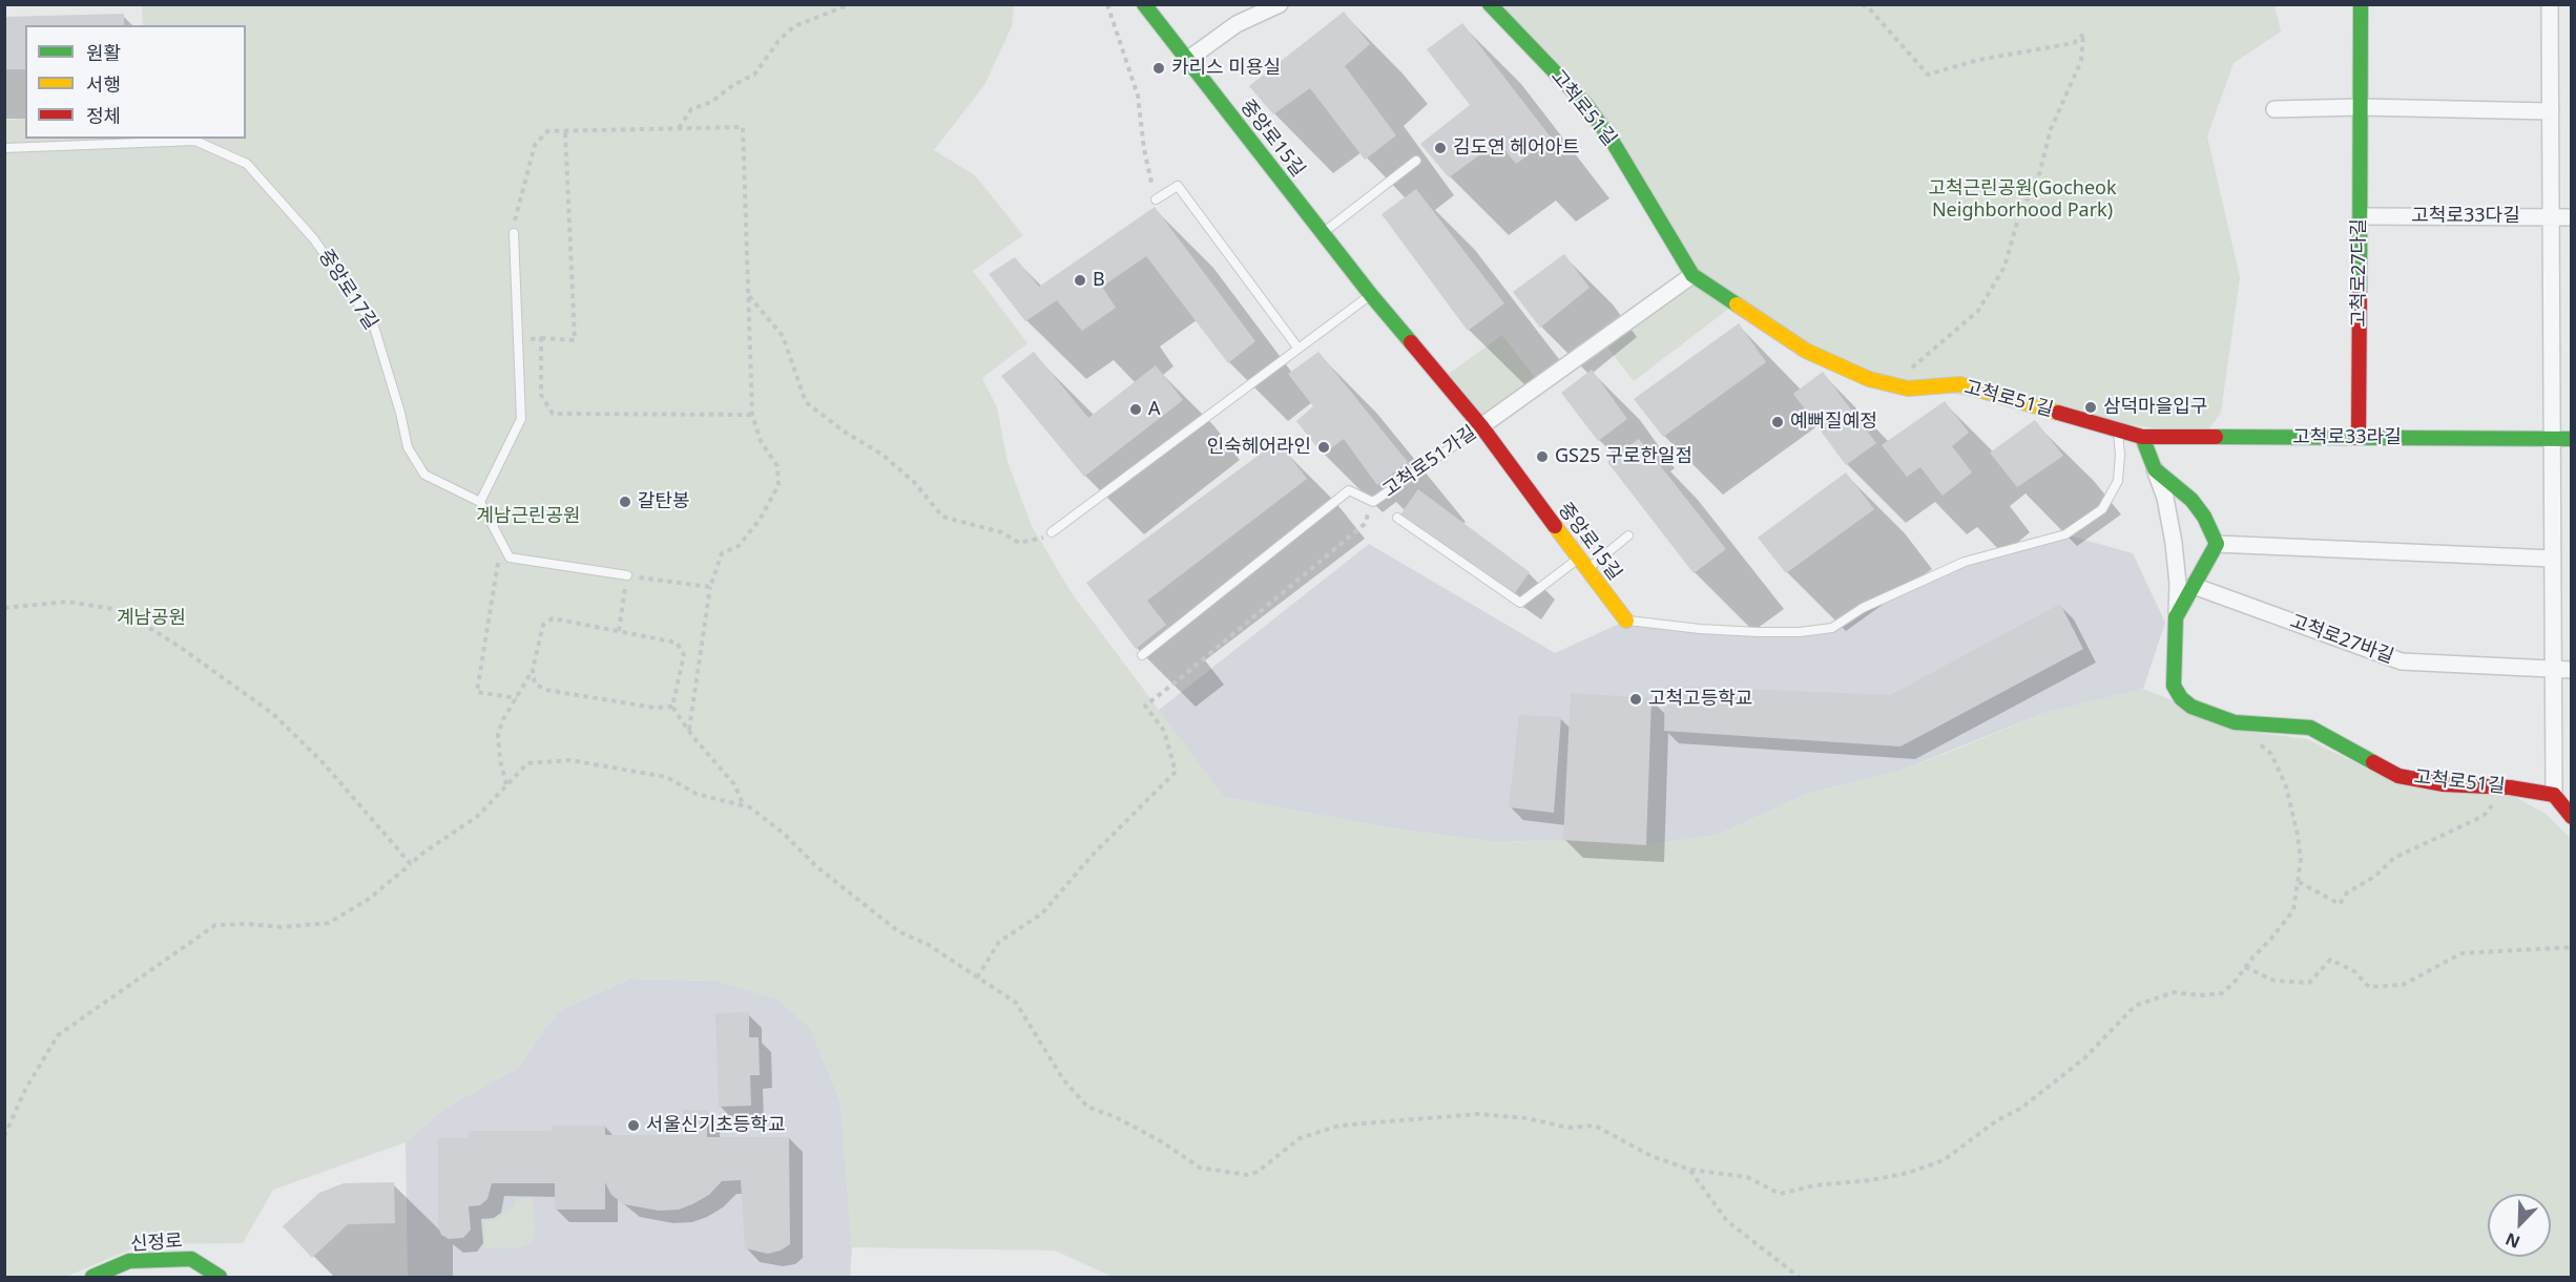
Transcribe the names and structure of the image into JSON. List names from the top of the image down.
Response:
{
  "streets": {
    "street": [
      "고척로51길",
      "중앙로15길",
      "고척로33다길",
      "고척로27다길",
      "고척로33라길",
      "고척로51가길",
      "고척로27바길",
      "신정로"
    ],
    "lane": ["중앙로17길"]
  },
  "crossings": [
    ["고척로51길", "중앙로15길"],
    ["고척로51길", "고척로33라길"],
    ["고척로51길", "고척로51가길"],
    ["고척로51길", "고척로27바길"],
    ["중앙로15길", "고척로51가길"],
    ["고척로33다길", "고척로27다길"],
    ["고척로27다길", "고척로33라길"]
  ],
  "parks": ["고척근린공원(Gocheok Neighborhood Park)", "계남근린공원", "계남공원"],
  "places": [
    "카리스 미용실",
    "김도연 헤어아트",
    "B",
    "삼덕마을입구",
    "A",
    "예뻐질예정",
    "인숙헤어라인",
    "GS25 구로한일점",
    "갈탄봉",
    "고척고등학교",
    "서울신기초등학교"
  ],
  "legend": ["원활", "서행", "정체"],
  "north": "bottom left"
}
